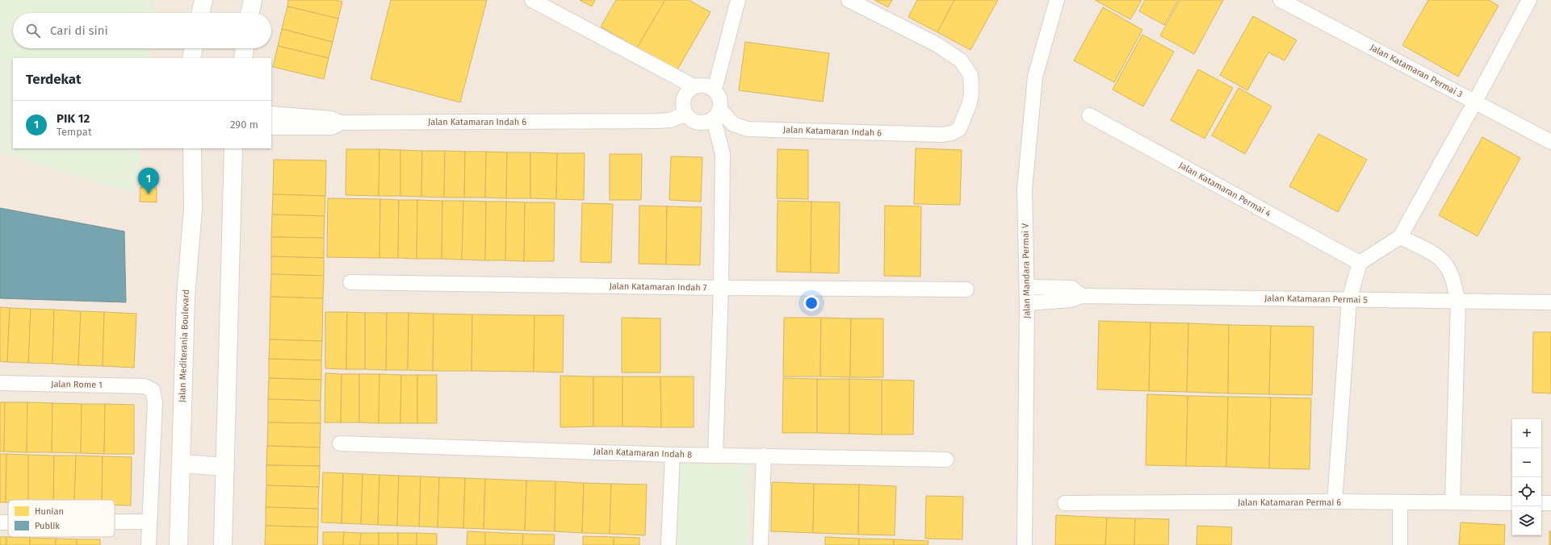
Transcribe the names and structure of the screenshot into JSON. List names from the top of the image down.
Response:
{
  "streets": {
    "street": [
      "Jalan Katamaran Permai 3",
      "Jalan Katamaran Indah 6",
      "Jalan Katamaran Permai 4",
      "Jalan Mandara Permai V",
      "Jalan Katamaran Indah 7",
      "Jalan Katamaran Permai 5",
      "Jalan Mediterania Boulevard",
      "Jalan Rome 1",
      "Jalan Katamaran Indah 8",
      "Jalan Katamaran Permai 6"
    ]
  },
  "crossings": [
    ["Jalan Mandara Permai V", "Jalan Katamaran Permai 5"]
  ],
  "legend": ["Hunian", "Publik"],
  "page": {
    "search": "Cari di sini",
    "heading": "Terdekat",
    "list": [
      {
        "mark": "1",
        "name": "PIK 12",
        "note": "Tempat",
        "value": "290 m"
      }
    ],
    "pins": "1",
    "map_buttons": ["+", "−"]
  }
}
